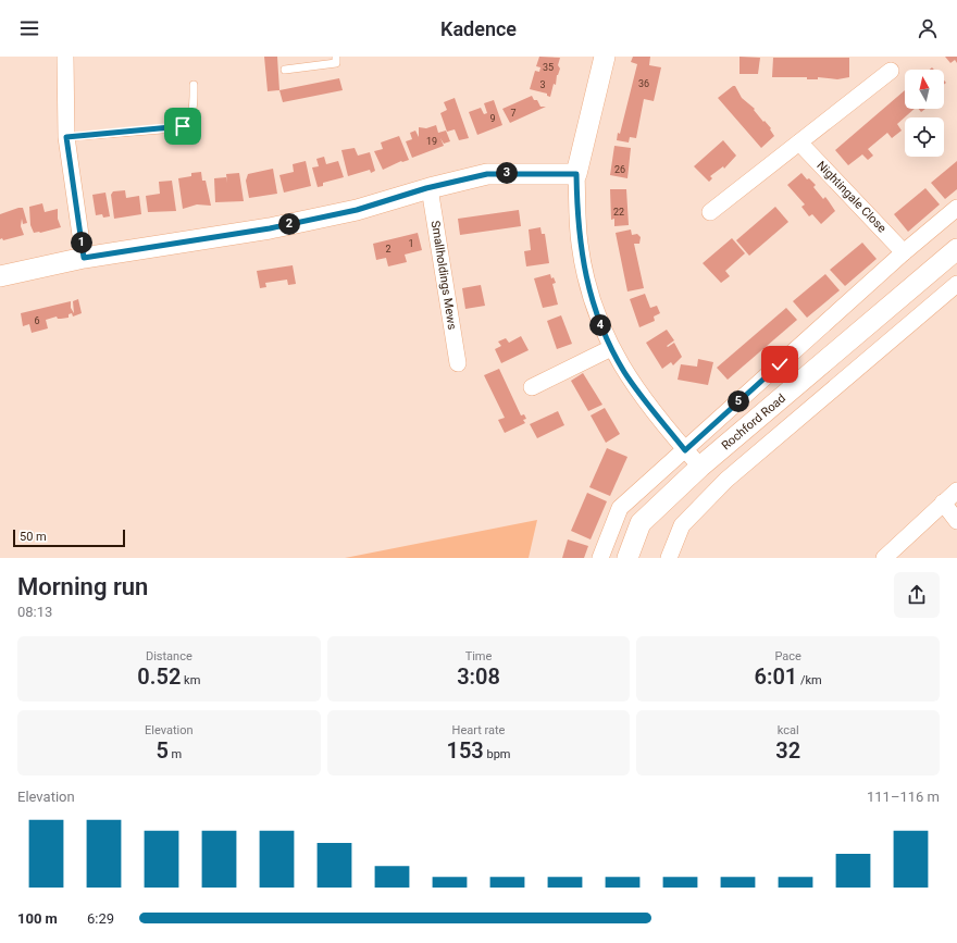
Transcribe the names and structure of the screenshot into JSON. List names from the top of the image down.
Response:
{
  "streets": {
    "street": ["Nightingale Close", "Smallholdings Mews", "Rochford Road"]
  },
  "house_numbers": [
    "35",
    "36",
    "3",
    "7",
    "9",
    "19",
    "26",
    "22",
    "1",
    "2",
    "6"
  ],
  "scale_bar": "50 m",
  "north": "top",
  "page": {
    "header": "Kadence",
    "pins": [
      "3",
      "2",
      "1",
      "4",
      "5"
    ],
    "scale": "50 m",
    "heading": ["Morning run", "08:13"],
    "stats": [
      ["Distance", "0.52 km"],
      ["Time", "3:08"],
      ["Pace", "6:01 /km"],
      ["Elevation", "5 m"],
      ["Heart rate", "153 bpm"],
      ["kcal", "32"]
    ],
    "chart": ["Elevation", "111–116 m"],
    "list": [
      {
        "name": "100 m",
        "note": "6:29"
      }
    ]
  }
}
